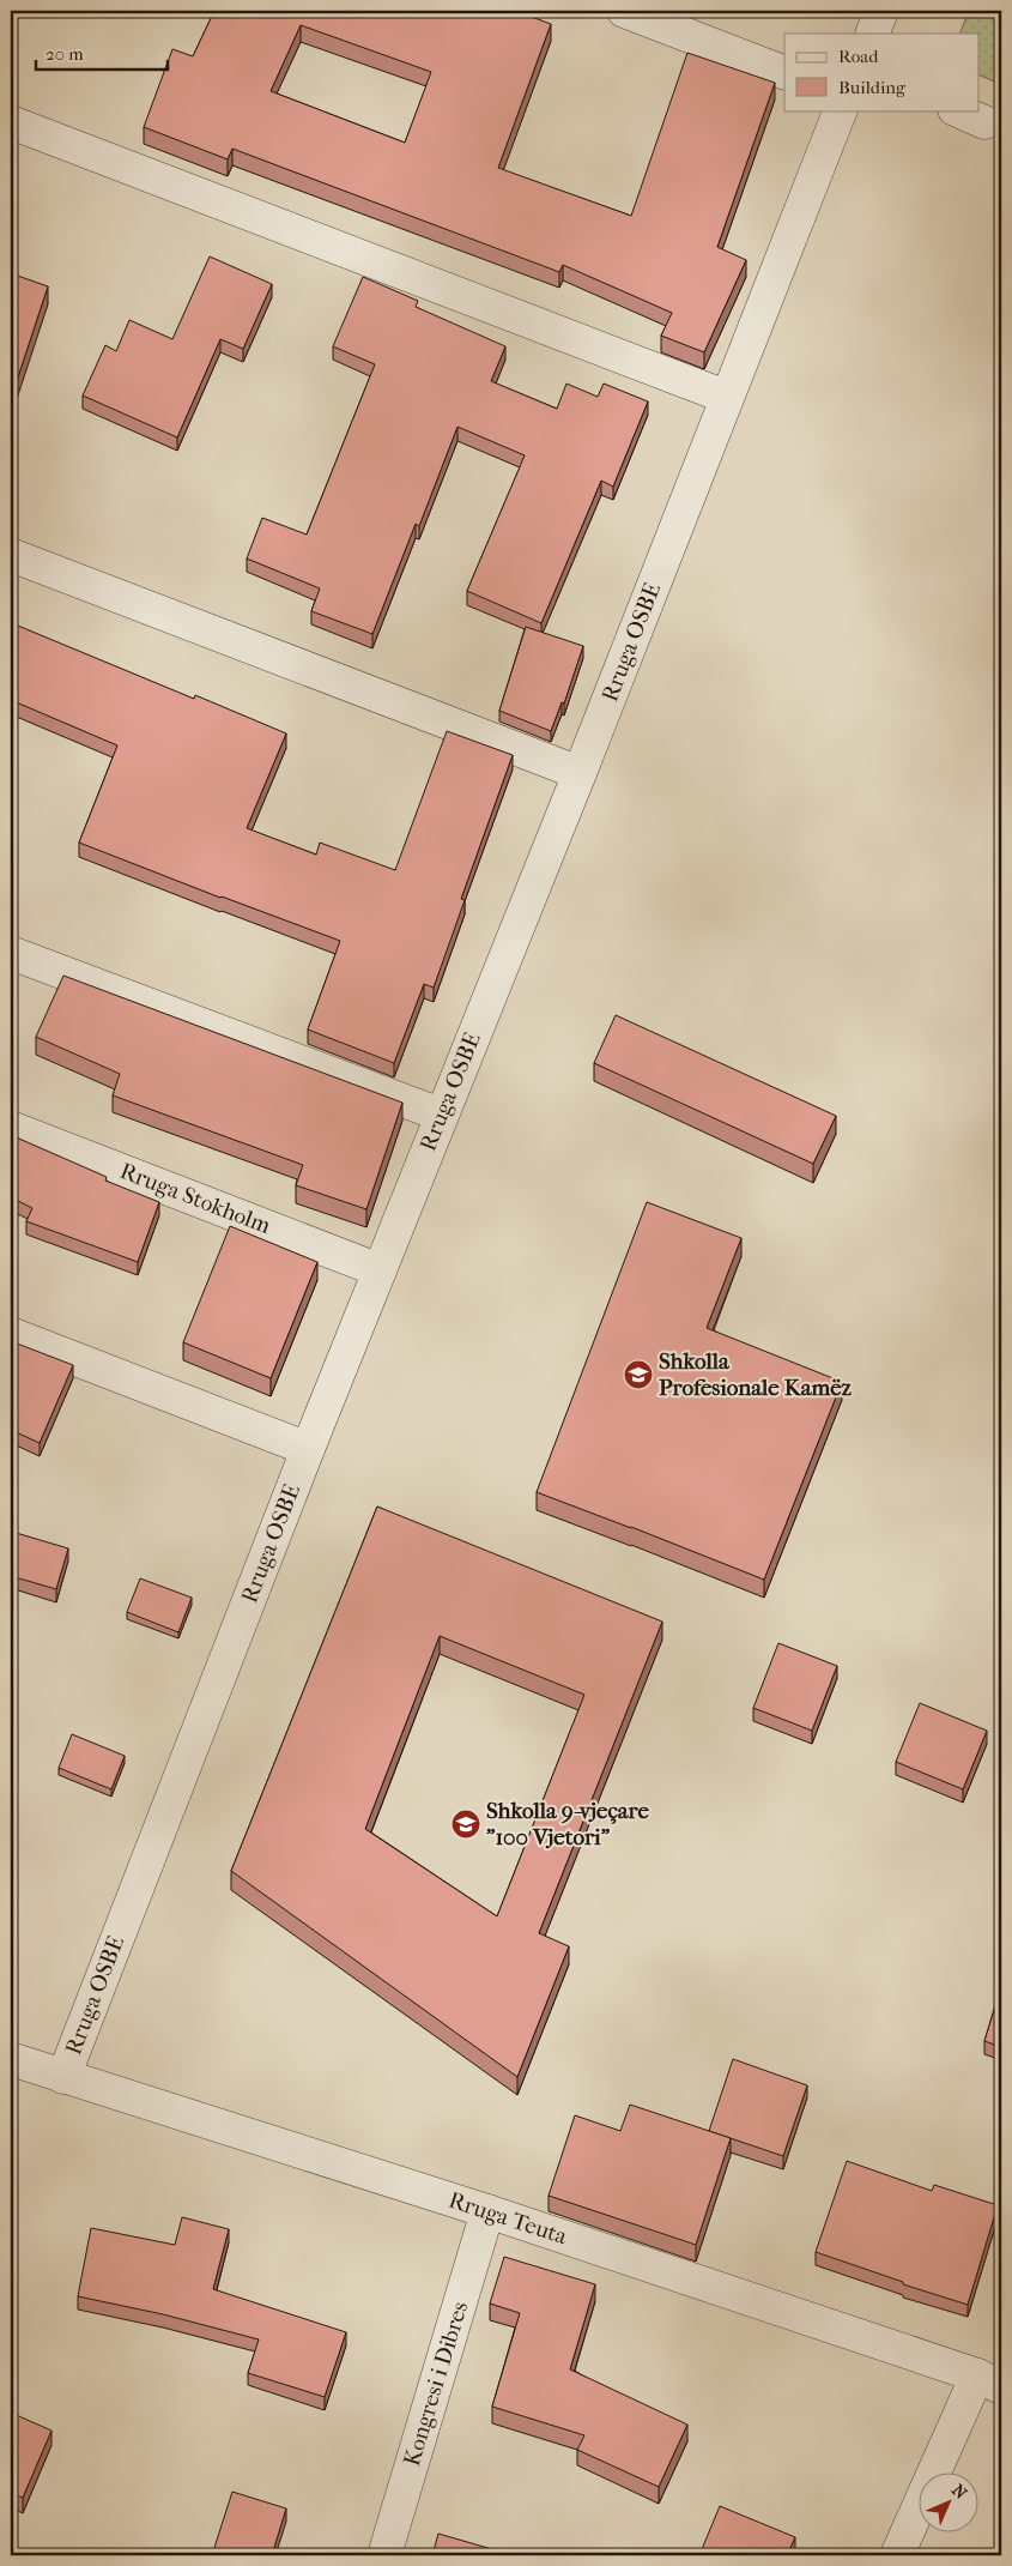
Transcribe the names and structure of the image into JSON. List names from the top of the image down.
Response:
{
  "streets": {
    "street": [
      "Rruga OSBE",
      "Rruga Stokholm",
      "Rruga Teuta",
      "Kongresi i Dibres"
    ]
  },
  "crossings": [
    ["Rruga OSBE", "Rruga Stokholm"],
    ["Rruga OSBE", "Rruga Teuta"],
    ["Rruga Teuta", "Kongresi i Dibres"]
  ],
  "places": {
    "school or university": ["Shkolla Profesionale Kamëz", "Shkolla 9-vjeçare \"100 Vjetori\""]
  },
  "legend": ["Road", "Building"],
  "scale_bar": "20 m",
  "north": "top right"
}
